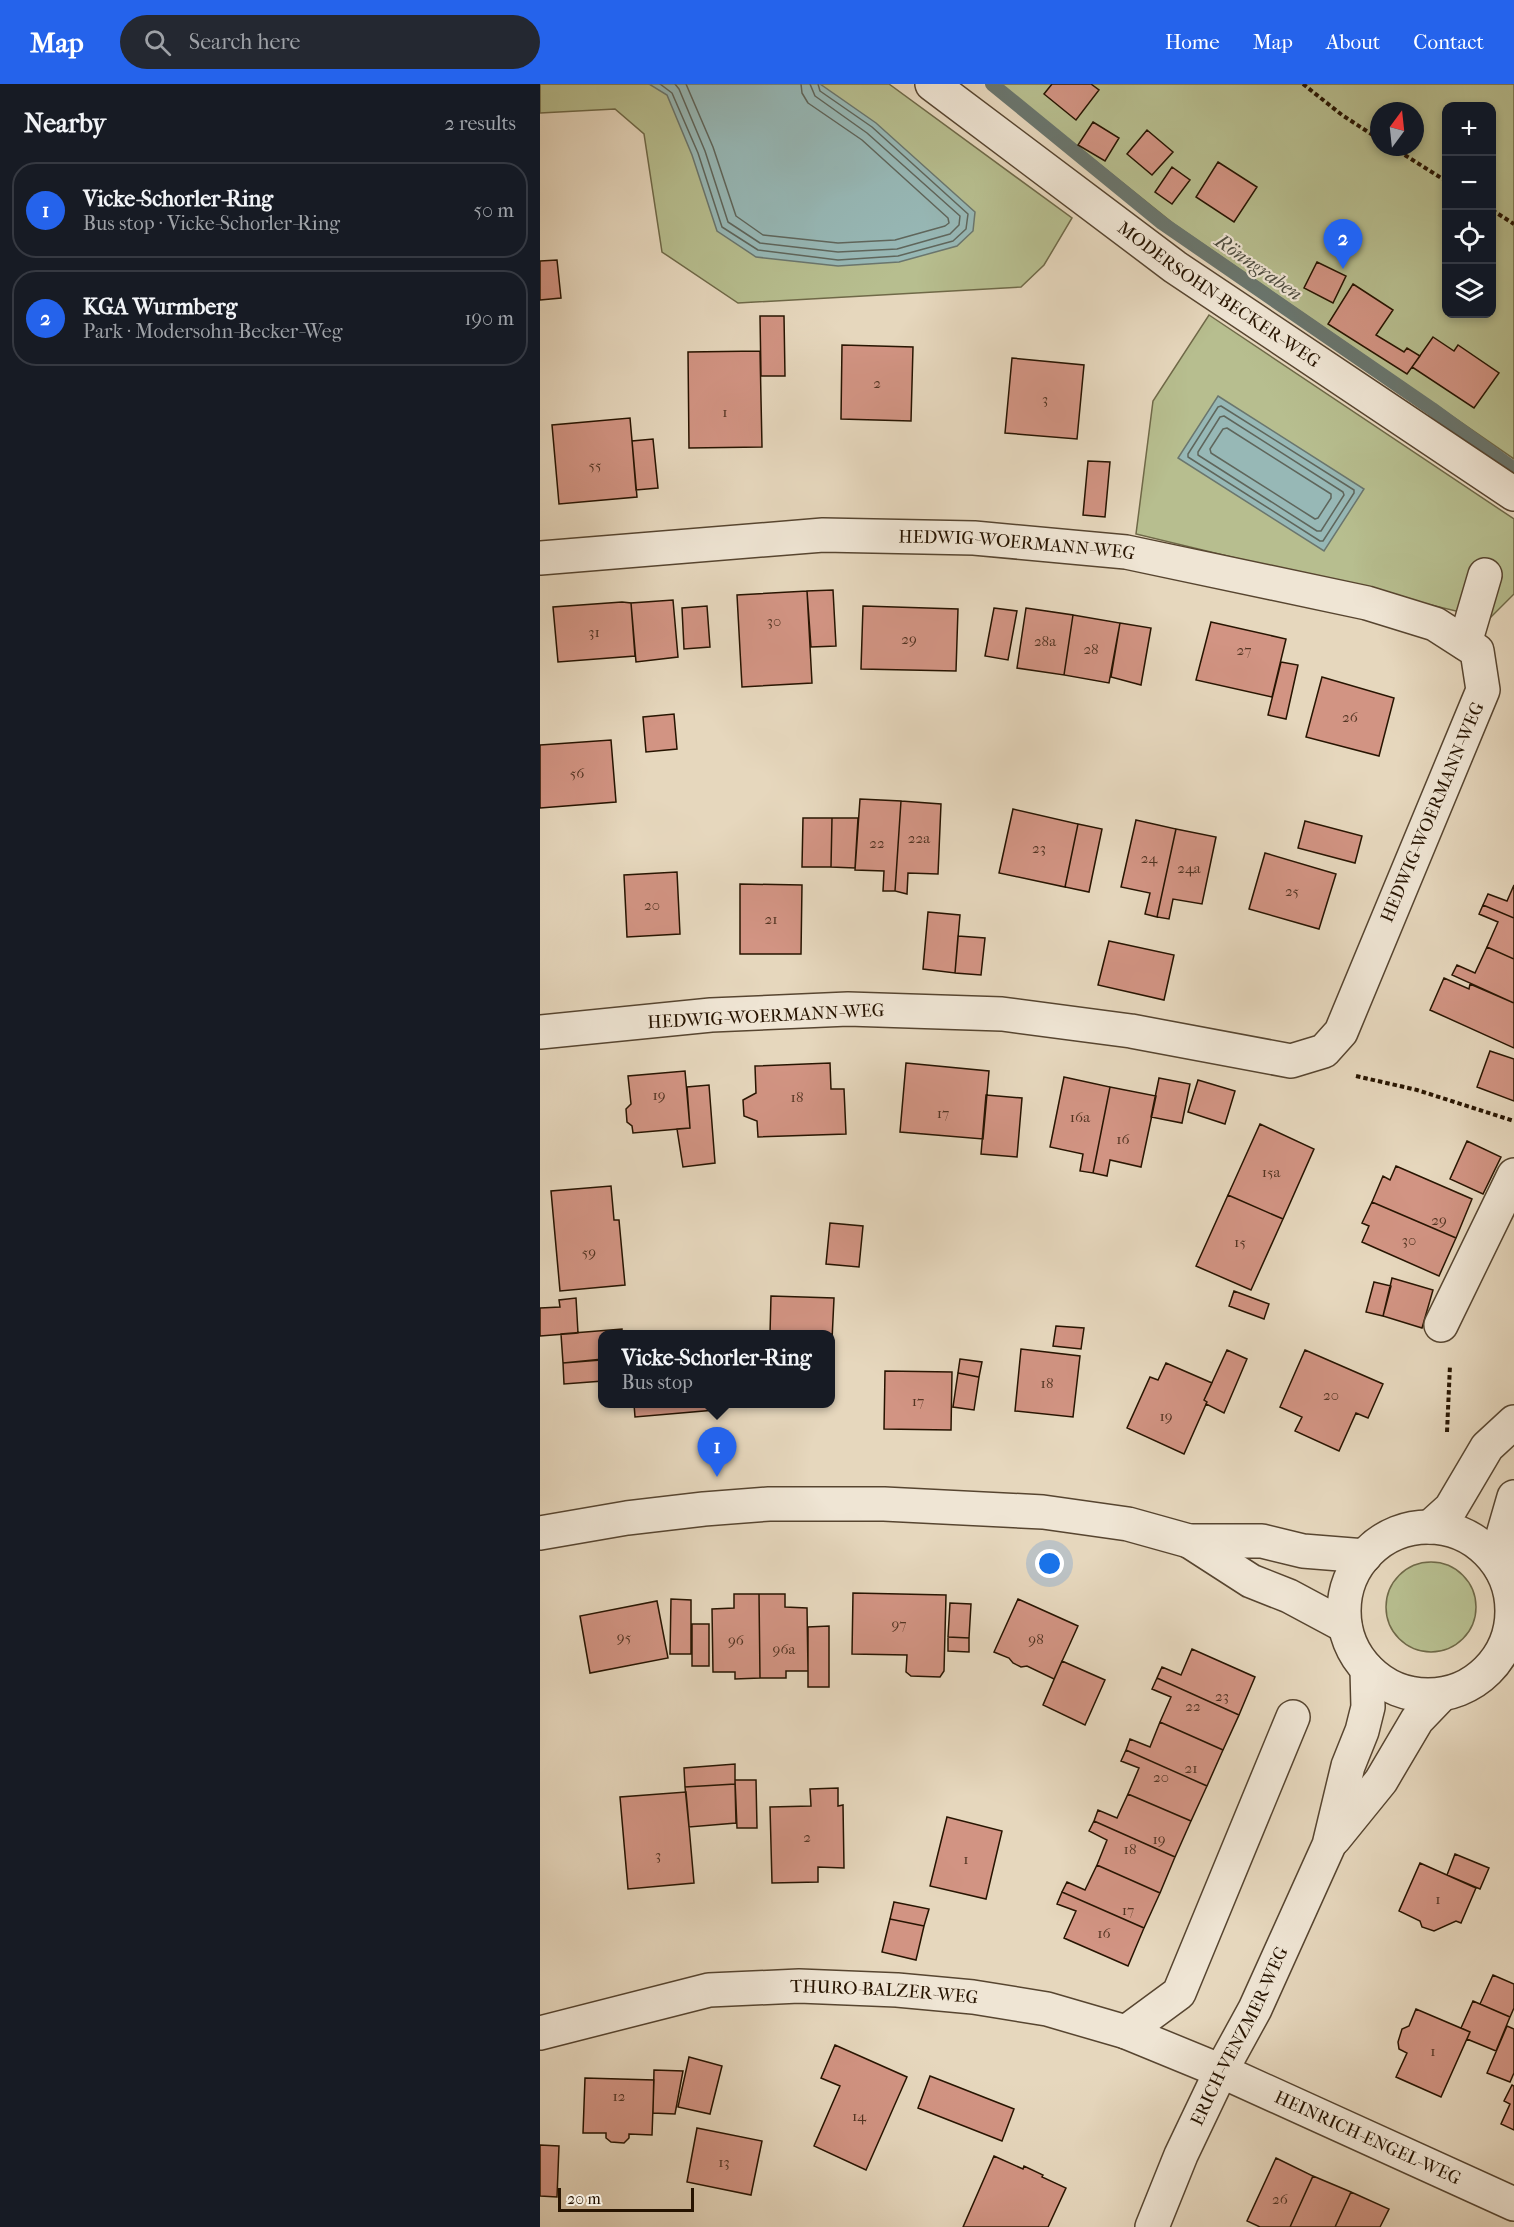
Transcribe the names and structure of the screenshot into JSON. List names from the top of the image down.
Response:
{
  "streets": {
    "street": [
      "MODERSOHN-BECKER-WEG",
      "HEDWIG-WOERMANN-WEG",
      "THURO-BALZER-WEG",
      "ERICH-VENZMER-WEG",
      "HEINRICH-ENGEL-WEG"
    ]
  },
  "crossings": [
    ["THURO-BALZER-WEG", "ERICH-VENZMER-WEG"],
    ["THURO-BALZER-WEG", "HEINRICH-ENGEL-WEG"],
    ["ERICH-VENZMER-WEG", "HEINRICH-ENGEL-WEG"]
  ],
  "water": ["Rönngraben"],
  "house_numbers": [
    "2",
    "3",
    "1",
    "55",
    "30",
    "31",
    "29",
    "28a",
    "28",
    "27",
    "26",
    "56",
    "22a",
    "22",
    "23",
    "24",
    "24a",
    "25",
    "20",
    "21",
    "19",
    "18",
    "17",
    "16a",
    "16",
    "15a",
    "29",
    "30",
    "15",
    "59",
    "18",
    "20",
    "17",
    "19",
    "97",
    "95",
    "98",
    "96",
    "96a",
    "23",
    "22",
    "21",
    "20",
    "2",
    "19",
    "18",
    "3",
    "1",
    "1",
    "17",
    "16",
    "1",
    "12",
    "14",
    "13",
    "26"
  ],
  "scale_bar": "20 m",
  "north": "top",
  "page": {
    "header": "Map",
    "search": "Search here",
    "nav": [
      "Home",
      "Map",
      "About",
      "Contact"
    ],
    "heading": ["Nearby", "2 results"],
    "map_buttons": ["+", "−"],
    "list": [
      {
        "mark": "1",
        "name": "Vicke-Schorler-Ring",
        "note": "Bus stop · Vicke-Schorler-Ring",
        "value": "50 m"
      },
      {
        "mark": "2",
        "name": "KGA Wurmberg",
        "note": "Park · Modersohn-Becker-Weg",
        "value": "190 m"
      }
    ],
    "pins": ["2", "1"],
    "popup": ["Vicke-Schorler-Ring", "Bus stop"],
    "scale": "20 m"
  }
}
